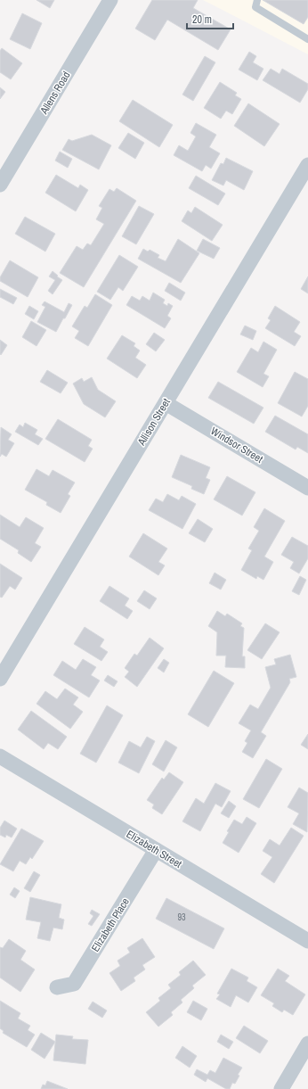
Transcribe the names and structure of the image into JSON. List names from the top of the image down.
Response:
{
  "streets": {
    "street": [
      "Allens Road",
      "Allison Street",
      "Windsor Street",
      "Elizabeth Street",
      "Elizabeth Place"
    ]
  },
  "crossings": [
    ["Allison Street", "Windsor Street"],
    ["Elizabeth Street", "Elizabeth Place"]
  ],
  "house_numbers": ["93"],
  "scale_bar": "20 m"
}
